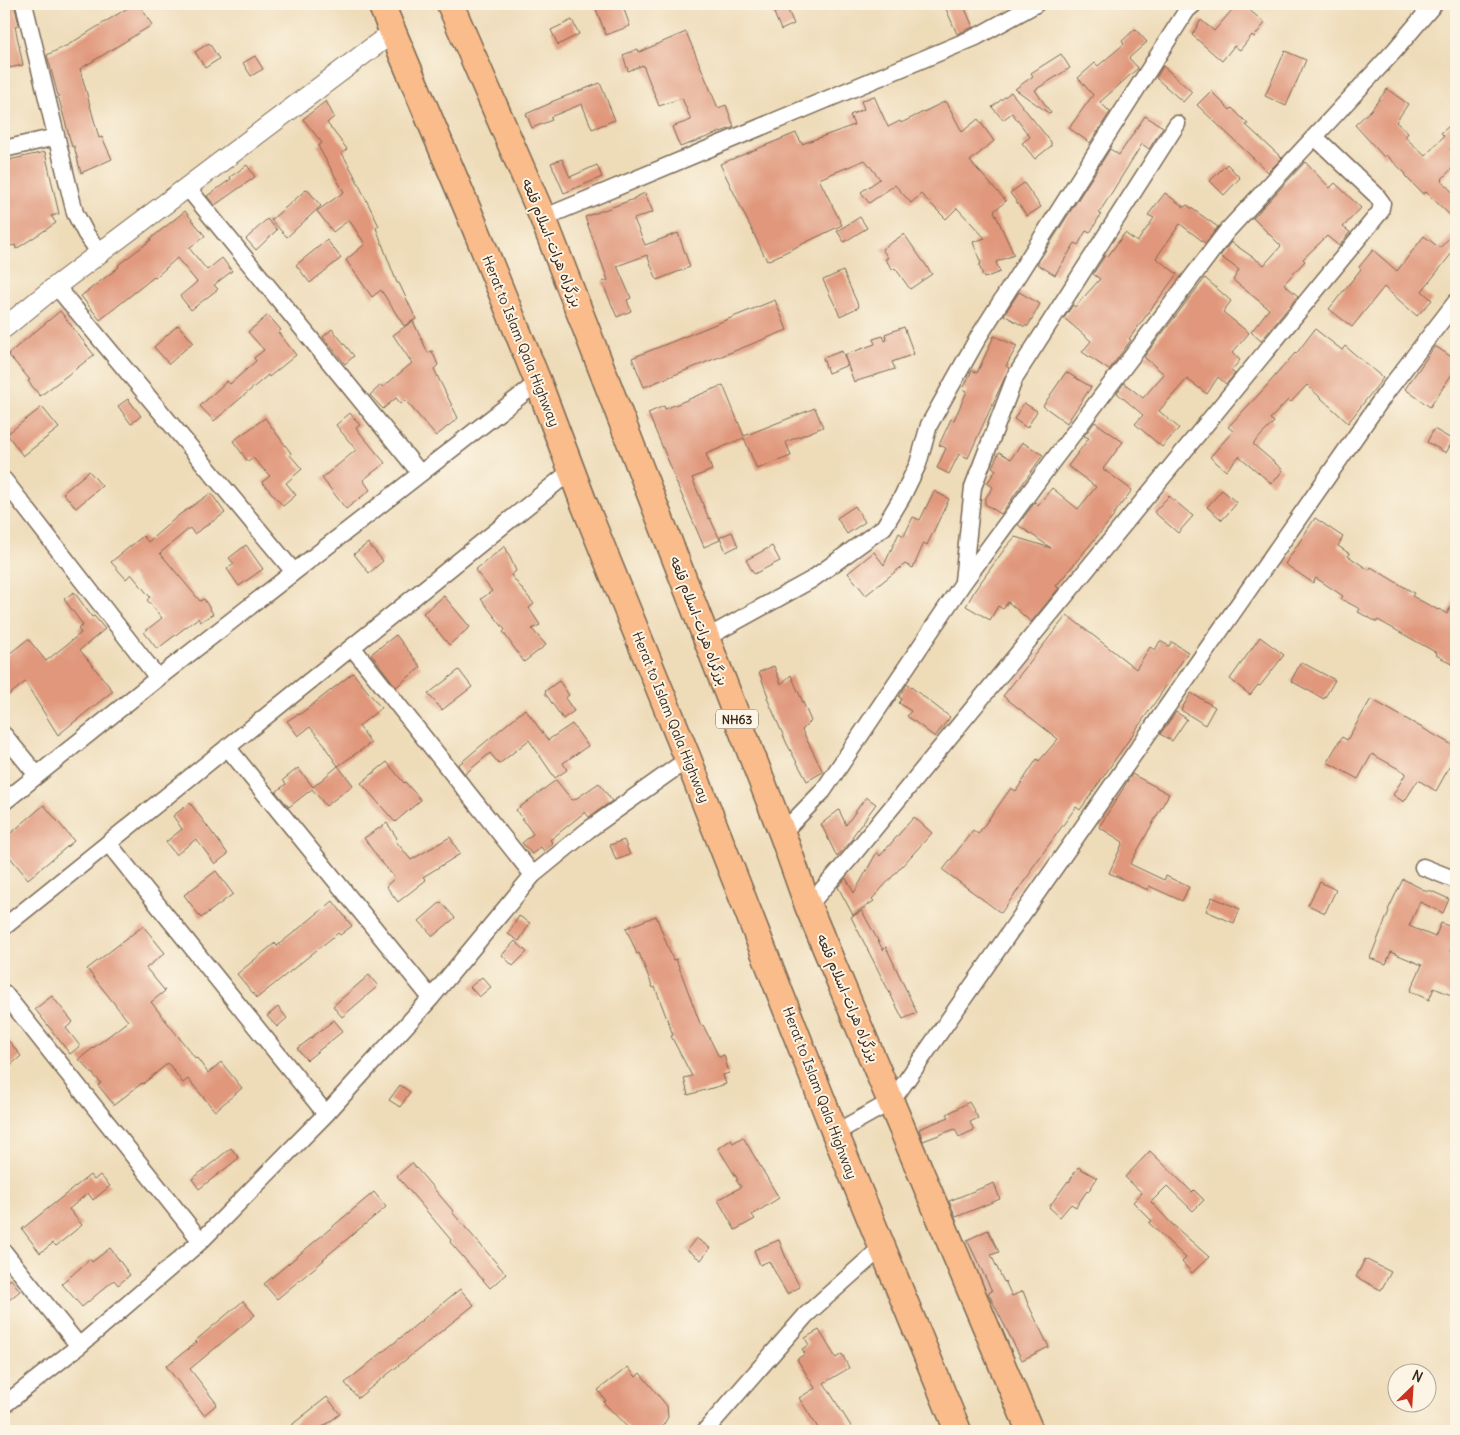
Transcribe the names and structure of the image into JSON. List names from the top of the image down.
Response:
{
  "streets": {
    "highway": ["بزرگراه هرات-اسلام قلعه", "Herat to Islam Qala Highway", "NH63"]
  },
  "north": "top right"
}
